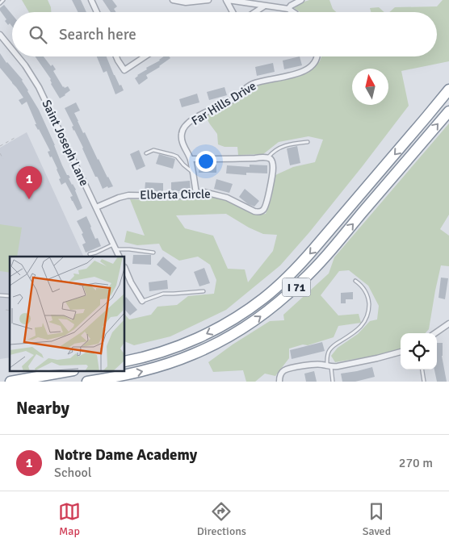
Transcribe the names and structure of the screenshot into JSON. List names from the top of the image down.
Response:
{
  "streets": {
    "highway": ["I 71"],
    "street": ["Far Hills Drive", "Saint Joseph Lane", "Elberta Circle"]
  },
  "crossings": [
    ["Far Hills Drive", "Elberta Circle"],
    ["Saint Joseph Lane", "Elberta Circle"]
  ],
  "north": "top",
  "page": {
    "search": "Search here",
    "pins": "1",
    "heading": "Nearby",
    "list": [
      {
        "mark": "1",
        "name": "Notre Dame Academy",
        "note": "School",
        "value": "270 m"
      }
    ],
    "nav": ["Map", "Directions", "Saved"]
  }
}
